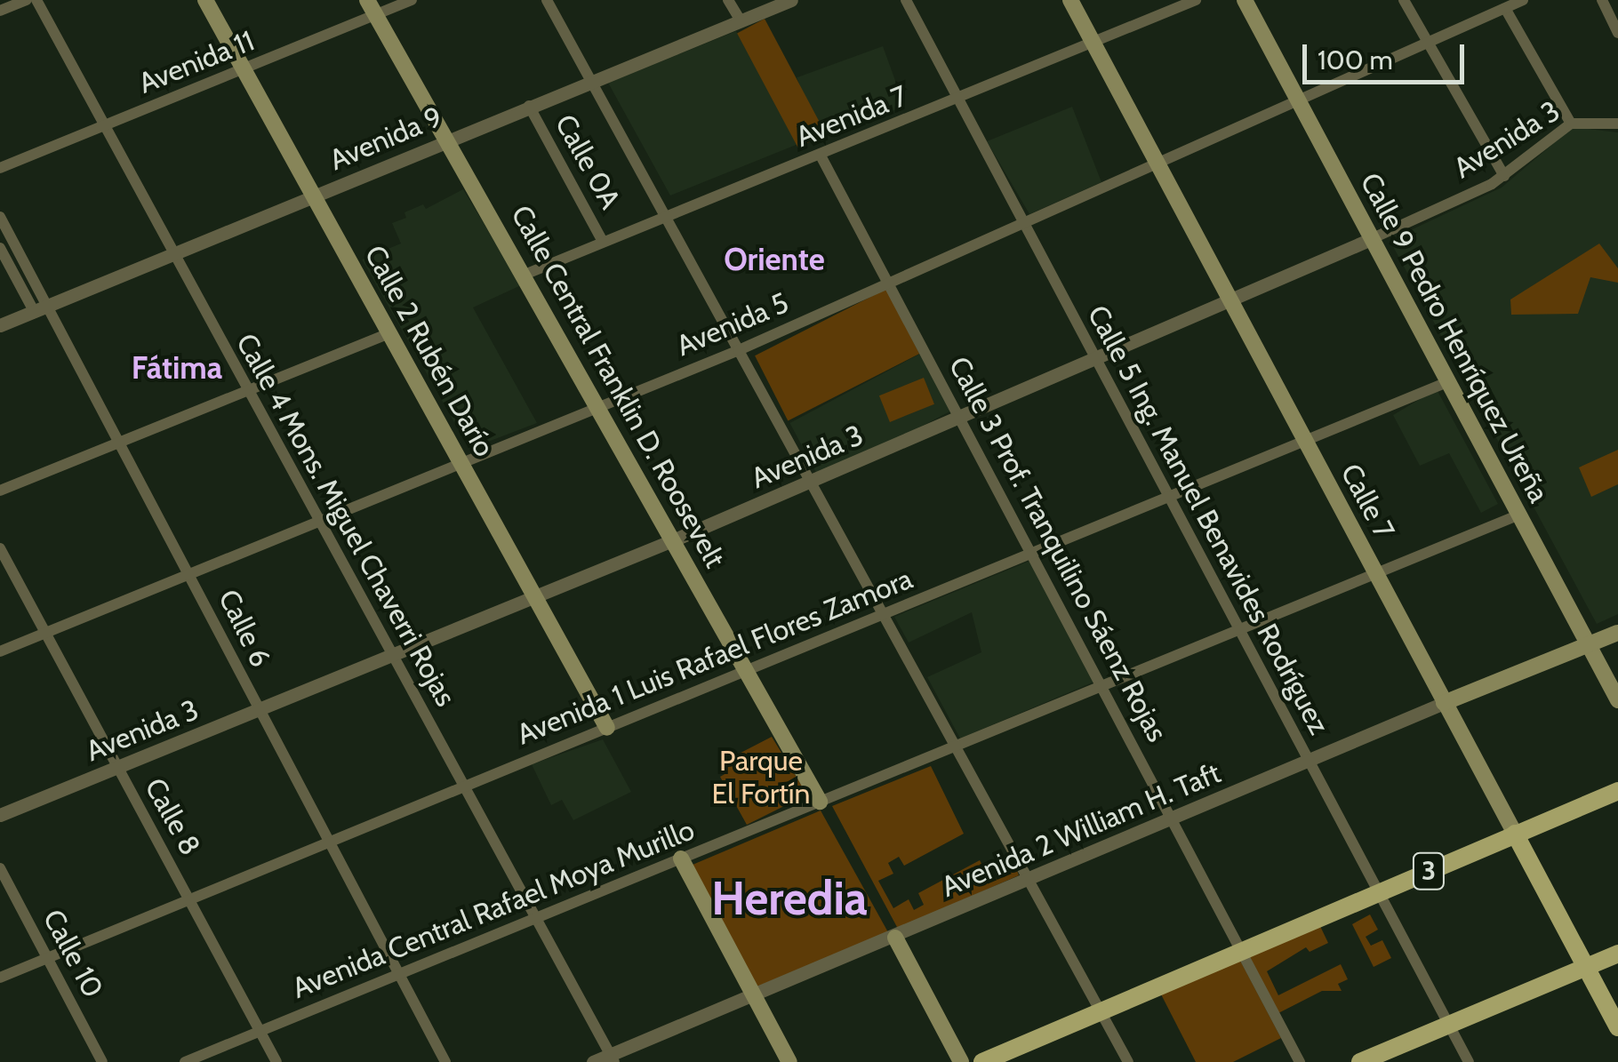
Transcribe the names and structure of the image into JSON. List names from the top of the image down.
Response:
{
  "streets": {
    "main road": [
      "Calle 9 Pedro Henríquez Ureña",
      "Calle 2 Rubén Darío",
      "Calle Central Franklin D. Roosevelt",
      "Calle 7",
      "Avenida 2 William H. Taft",
      "3"
    ],
    "street": [
      "Avenida 11",
      "Avenida 7",
      "Avenida 9",
      "Avenida 3",
      "Calle 0A",
      "Avenida 5",
      "Calle 4 Mons. Miguel Chaverri Rojas",
      "Calle 5 Ing. Manuel Benavides Rodríguez",
      "Calle 3 Prof. Tranquilino Sáenz Rojas",
      "Calle 6",
      "Avenida 1 Luis Rafael Flores Zamora",
      "Calle 8",
      "Avenida Central Rafael Moya Murillo",
      "Calle 10"
    ]
  },
  "crossings": [
    ["Avenida 11", "Calle 2 Rubén Darío"],
    ["Avenida 11", "Calle Central Franklin D. Roosevelt"],
    ["Avenida 11", "Calle 4 Mons. Miguel Chaverri Rojas"],
    ["Avenida 7", "Calle 0A"],
    ["Avenida 7", "Calle Central Franklin D. Roosevelt"],
    ["Avenida 7", "Calle 7"],
    ["Avenida 7", "Calle 5 Ing. Manuel Benavides Rodríguez"],
    ["Avenida 7", "Calle 3 Prof. Tranquilino Sáenz Rojas"],
    ["Avenida 9", "Calle 0A"],
    ["Avenida 9", "Calle 2 Rubén Darío"],
    ["Avenida 9", "Calle Central Franklin D. Roosevelt"],
    ["Avenida 9", "Calle 4 Mons. Miguel Chaverri Rojas"],
    ["Avenida 9", "Calle 6"],
    ["Avenida 3", "Calle 9 Pedro Henríquez Ureña"],
    ["Avenida 3", "Calle 2 Rubén Darío"],
    ["Avenida 3", "Calle Central Franklin D. Roosevelt"],
    ["Avenida 3", "Calle 7"],
    ["Avenida 3", "Calle 4 Mons. Miguel Chaverri Rojas"],
    ["Avenida 3", "Calle 5 Ing. Manuel Benavides Rodríguez"],
    ["Avenida 3", "Calle 3 Prof. Tranquilino Sáenz Rojas"],
    ["Avenida 3", "Calle 6"],
    ["Avenida 3", "Calle 8"],
    ["Avenida 5", "Calle 9 Pedro Henríquez Ureña"],
    ["Avenida 5", "Calle 2 Rubén Darío"],
    ["Avenida 5", "Calle Central Franklin D. Roosevelt"],
    ["Avenida 5", "Calle 7"],
    ["Avenida 5", "Calle 4 Mons. Miguel Chaverri Rojas"],
    ["Avenida 5", "Calle 5 Ing. Manuel Benavides Rodríguez"],
    ["Avenida 5", "Calle 3 Prof. Tranquilino Sáenz Rojas"],
    ["Avenida 5", "Calle 6"],
    ["Avenida 5", "Calle 8"],
    ["Calle 9 Pedro Henríquez Ureña", "Avenida 1 Luis Rafael Flores Zamora"],
    ["Calle 9 Pedro Henríquez Ureña", "Avenida 2 William H. Taft"],
    ["Calle 9 Pedro Henríquez Ureña", "Avenida Central Rafael Moya Murillo"],
    ["Calle 2 Rubén Darío", "Avenida 1 Luis Rafael Flores Zamora"],
    ["Calle Central Franklin D. Roosevelt", "Avenida 1 Luis Rafael Flores Zamora"],
    ["Calle Central Franklin D. Roosevelt", "Avenida Central Rafael Moya Murillo"],
    ["Calle 7", "Avenida 1 Luis Rafael Flores Zamora"],
    ["Calle 7", "Avenida 2 William H. Taft"],
    ["Calle 7", "3"],
    ["Calle 7", "Avenida Central Rafael Moya Murillo"],
    ["Calle 4 Mons. Miguel Chaverri Rojas", "Avenida 1 Luis Rafael Flores Zamora"],
    ["Calle 4 Mons. Miguel Chaverri Rojas", "Avenida 2 William H. Taft"],
    ["Calle 4 Mons. Miguel Chaverri Rojas", "Avenida Central Rafael Moya Murillo"],
    ["Calle 5 Ing. Manuel Benavides Rodríguez", "Avenida 1 Luis Rafael Flores Zamora"],
    ["Calle 5 Ing. Manuel Benavides Rodríguez", "Avenida 2 William H. Taft"],
    ["Calle 5 Ing. Manuel Benavides Rodríguez", "3"],
    ["Calle 5 Ing. Manuel Benavides Rodríguez", "Avenida Central Rafael Moya Murillo"],
    ["Calle 3 Prof. Tranquilino Sáenz Rojas", "Avenida 1 Luis Rafael Flores Zamora"],
    ["Calle 3 Prof. Tranquilino Sáenz Rojas", "Avenida 2 William H. Taft"],
    ["Calle 3 Prof. Tranquilino Sáenz Rojas", "3"],
    ["Calle 3 Prof. Tranquilino Sáenz Rojas", "Avenida Central Rafael Moya Murillo"],
    ["Calle 6", "Avenida 1 Luis Rafael Flores Zamora"],
    ["Calle 6", "Avenida Central Rafael Moya Murillo"],
    ["Avenida 1 Luis Rafael Flores Zamora", "Calle 8"],
    ["Avenida 1 Luis Rafael Flores Zamora", "Calle 10"],
    ["Calle 8", "Avenida Central Rafael Moya Murillo"]
  ],
  "districts": ["Oriente", "Fátima", "Heredia"],
  "parks": ["Parque El Fortín"],
  "scale_bar": "100 m"
}
